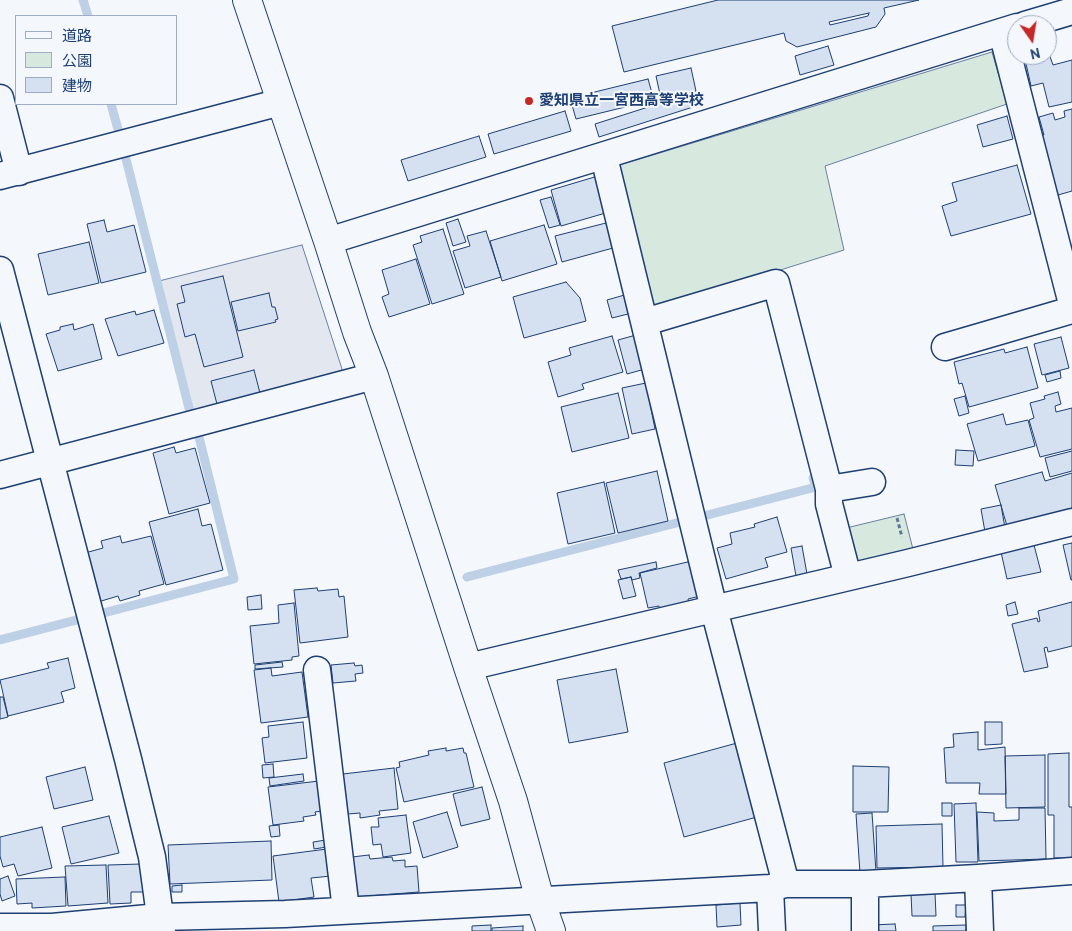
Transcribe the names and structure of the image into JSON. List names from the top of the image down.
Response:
{
  "places": ["愛知県立一宮西高等学校"],
  "legend": ["道路", "公園", "建物"],
  "north": "bottom"
}
